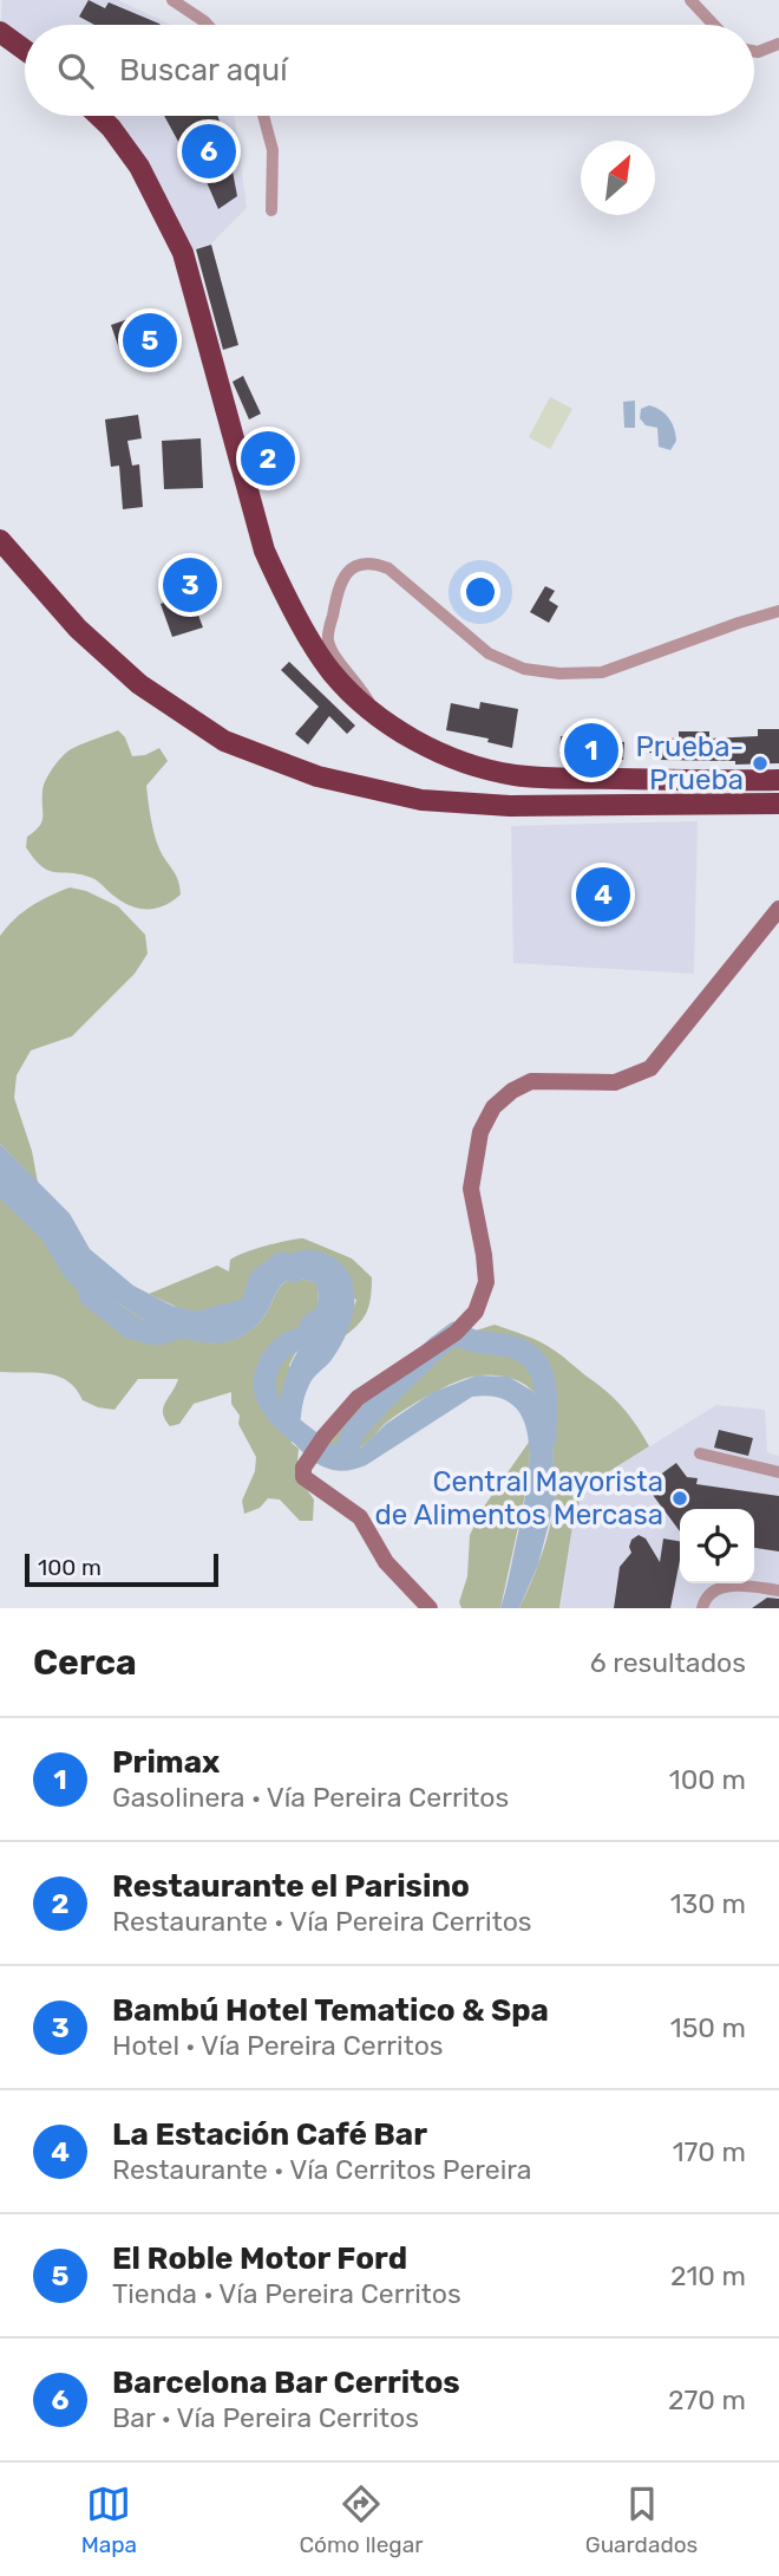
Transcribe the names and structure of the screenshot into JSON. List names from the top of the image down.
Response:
{
  "places": ["Prueba- Prueba", "Central Mayorista de Alimentos Mercasa"],
  "scale_bar": "100 m",
  "north": "top right",
  "page": {
    "search": "Buscar aquí",
    "pins": [
      "6",
      "5",
      "2",
      "3",
      "1",
      "4"
    ],
    "scale": "100 m",
    "heading": ["Cerca", "6 resultados"],
    "list": [
      {
        "mark": "1",
        "name": "Primax",
        "note": "Gasolinera · Vía Pereira Cerritos",
        "value": "100 m"
      },
      {
        "mark": "2",
        "name": "Restaurante el Parisino",
        "note": "Restaurante · Vía Pereira Cerritos",
        "value": "130 m"
      },
      {
        "mark": "3",
        "name": "Bambú Hotel Tematico & Spa",
        "note": "Hotel · Vía Pereira Cerritos",
        "value": "150 m"
      },
      {
        "mark": "4",
        "name": "La Estación Café Bar",
        "note": "Restaurante · Vía Cerritos Pereira",
        "value": "170 m"
      },
      {
        "mark": "5",
        "name": "El Roble Motor Ford",
        "note": "Tienda · Vía Pereira Cerritos",
        "value": "210 m"
      },
      {
        "mark": "6",
        "name": "Barcelona Bar Cerritos",
        "note": "Bar · Vía Pereira Cerritos",
        "value": "270 m"
      }
    ],
    "nav": ["Mapa", "Cómo llegar", "Guardados"]
  }
}
